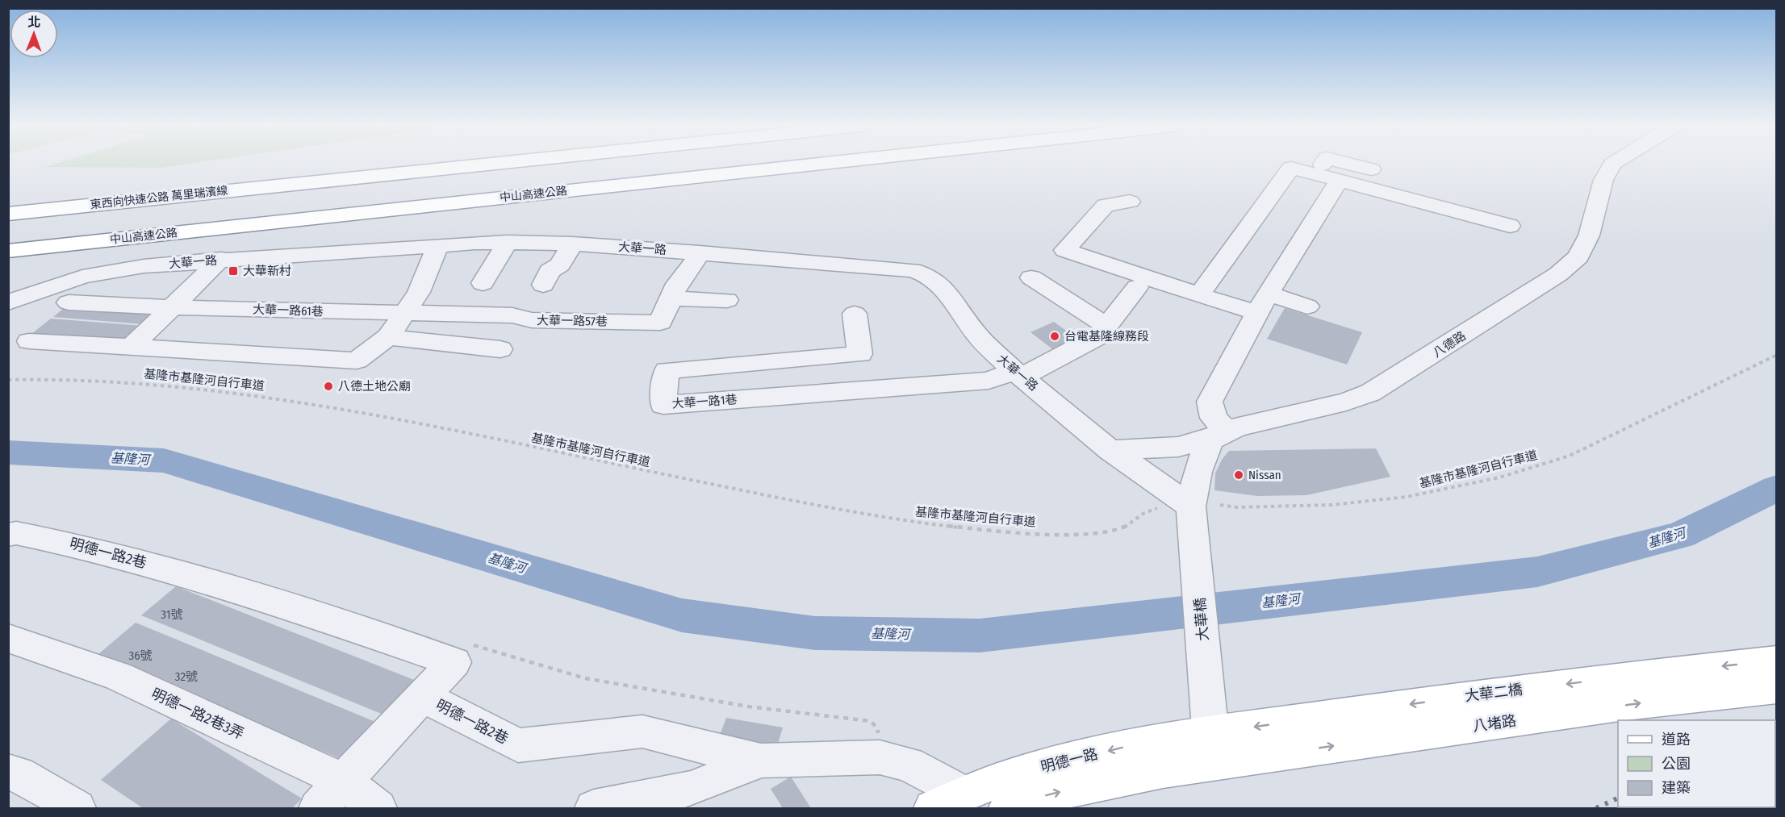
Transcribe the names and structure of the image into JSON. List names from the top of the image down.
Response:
{
  "streets": {
    "main road": [
      "中山高速公路",
      "東西向快速公路 萬里瑞濱線",
      "大華二橋",
      "八堵路",
      "明德一路"
    ],
    "street": [
      "大華一路",
      "大華一路61巷",
      "大華一路57巷",
      "八德路",
      "大華一路1巷",
      "明德一路2巷",
      "大華橋",
      "明德一路2巷3弄"
    ],
    "path": ["基隆市基隆河自行車道"]
  },
  "crossings": [
    ["大華一路", "大華一路57巷"],
    ["大華一路", "八德路"],
    ["大華一路", "基隆市基隆河自行車道"],
    ["大華一路", "大華一路1巷"],
    ["大華一路", "大華橋"],
    ["大華一路61巷", "大華一路57巷"],
    ["基隆市基隆河自行車道", "大華橋"],
    ["明德一路2巷", "明德一路"],
    ["大華橋", "大華二橋"],
    ["大華橋", "八堵路"],
    ["大華橋", "明德一路"],
    ["大華二橋", "八堵路"],
    ["大華二橋", "明德一路"],
    ["八堵路", "明德一路"]
  ],
  "one_way": ["大華二橋", "八堵路"],
  "water": ["基隆河"],
  "places": {
    "transit": ["大華新村"],
    "other": ["台電基隆線務段", "八德土地公廟", "Nissan"]
  },
  "house_numbers": ["31號", "36號", "32號"],
  "legend": ["道路", "公園", "建築"],
  "north": "top"
}
